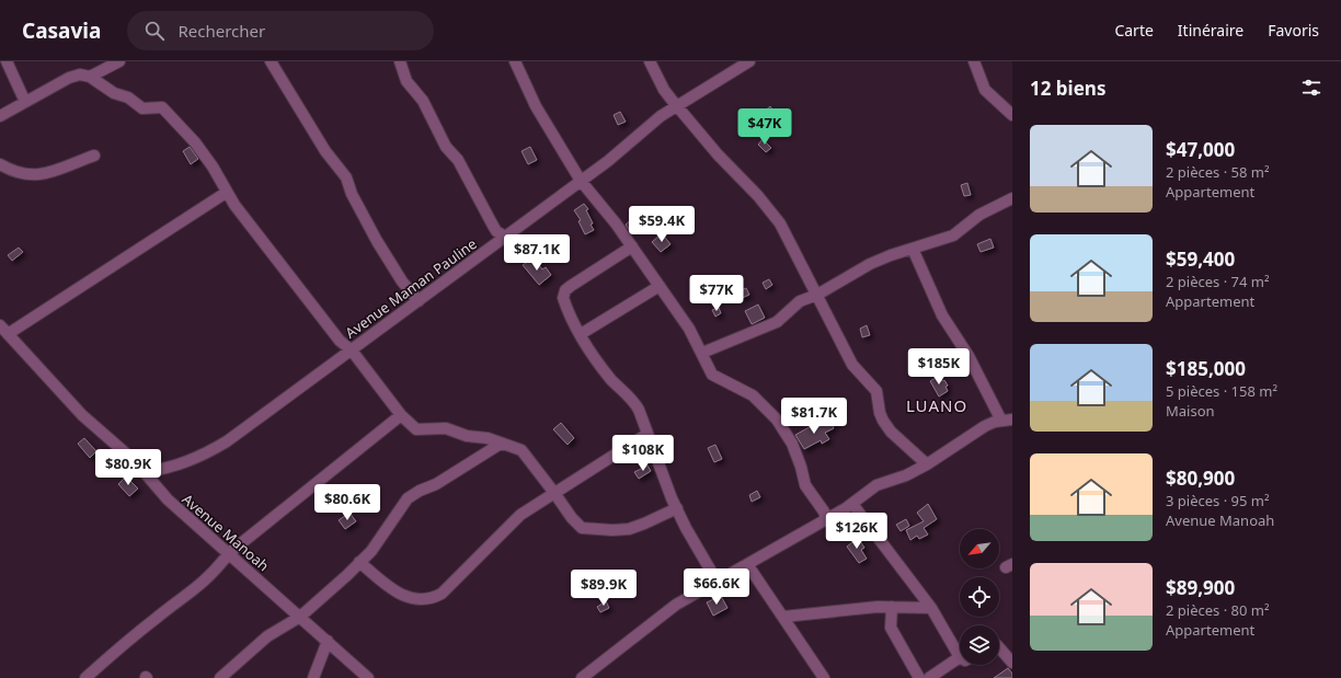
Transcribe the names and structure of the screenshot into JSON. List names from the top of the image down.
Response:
{
  "streets": {
    "street": ["Avenue Maman Pauline", "Avenue Manoah"]
  },
  "crossings": [
    ["Avenue Maman Pauline", "Avenue Manoah"]
  ],
  "districts": ["LUANO"],
  "north": "bottom left",
  "page": {
    "header": "Casavia",
    "search": "Rechercher",
    "nav": ["Carte", "Itinéraire", "Favoris"],
    "heading": "12 biens",
    "price": [
      "$47K",
      "$59.4K",
      "$87.1K",
      "$77K",
      "$185K",
      "$81.7K",
      "$108K",
      "$80.9K",
      "$80.6K",
      "$126K",
      "$66.6K",
      "$89.9K"
    ],
    "list": [
      {
        "name": "$47,000",
        "note": "2 pièces · 58 m² · Appartement"
      },
      {
        "name": "$59,400",
        "note": "2 pièces · 74 m² · Appartement"
      },
      {
        "name": "$185,000",
        "note": "5 pièces · 158 m² · Maison"
      },
      {
        "name": "$80,900",
        "note": "3 pièces · 95 m² · Avenue Manoah"
      },
      {
        "name": "$89,900",
        "note": "2 pièces · 80 m² · Appartement"
      }
    ]
  }
}
